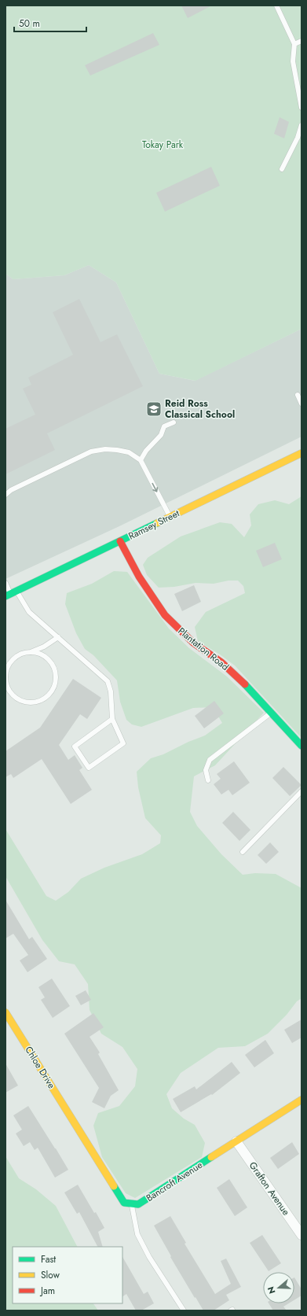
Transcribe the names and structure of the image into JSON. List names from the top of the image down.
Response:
{
  "streets": {
    "street": [
      "Ramsey Street",
      "Plantation Road",
      "Chloe Drive",
      "Bancroft Avenue",
      "Grafton Avenue"
    ]
  },
  "crossings": [
    ["Ramsey Street", "Plantation Road"],
    ["Chloe Drive", "Bancroft Avenue"],
    ["Bancroft Avenue", "Grafton Avenue"]
  ],
  "parks": ["Tokay Park"],
  "places": {
    "school or university": ["Reid Ross Classical School"]
  },
  "legend": ["Fast", "Slow", "Jam"],
  "scale_bar": "50 m",
  "north": "left"
}
